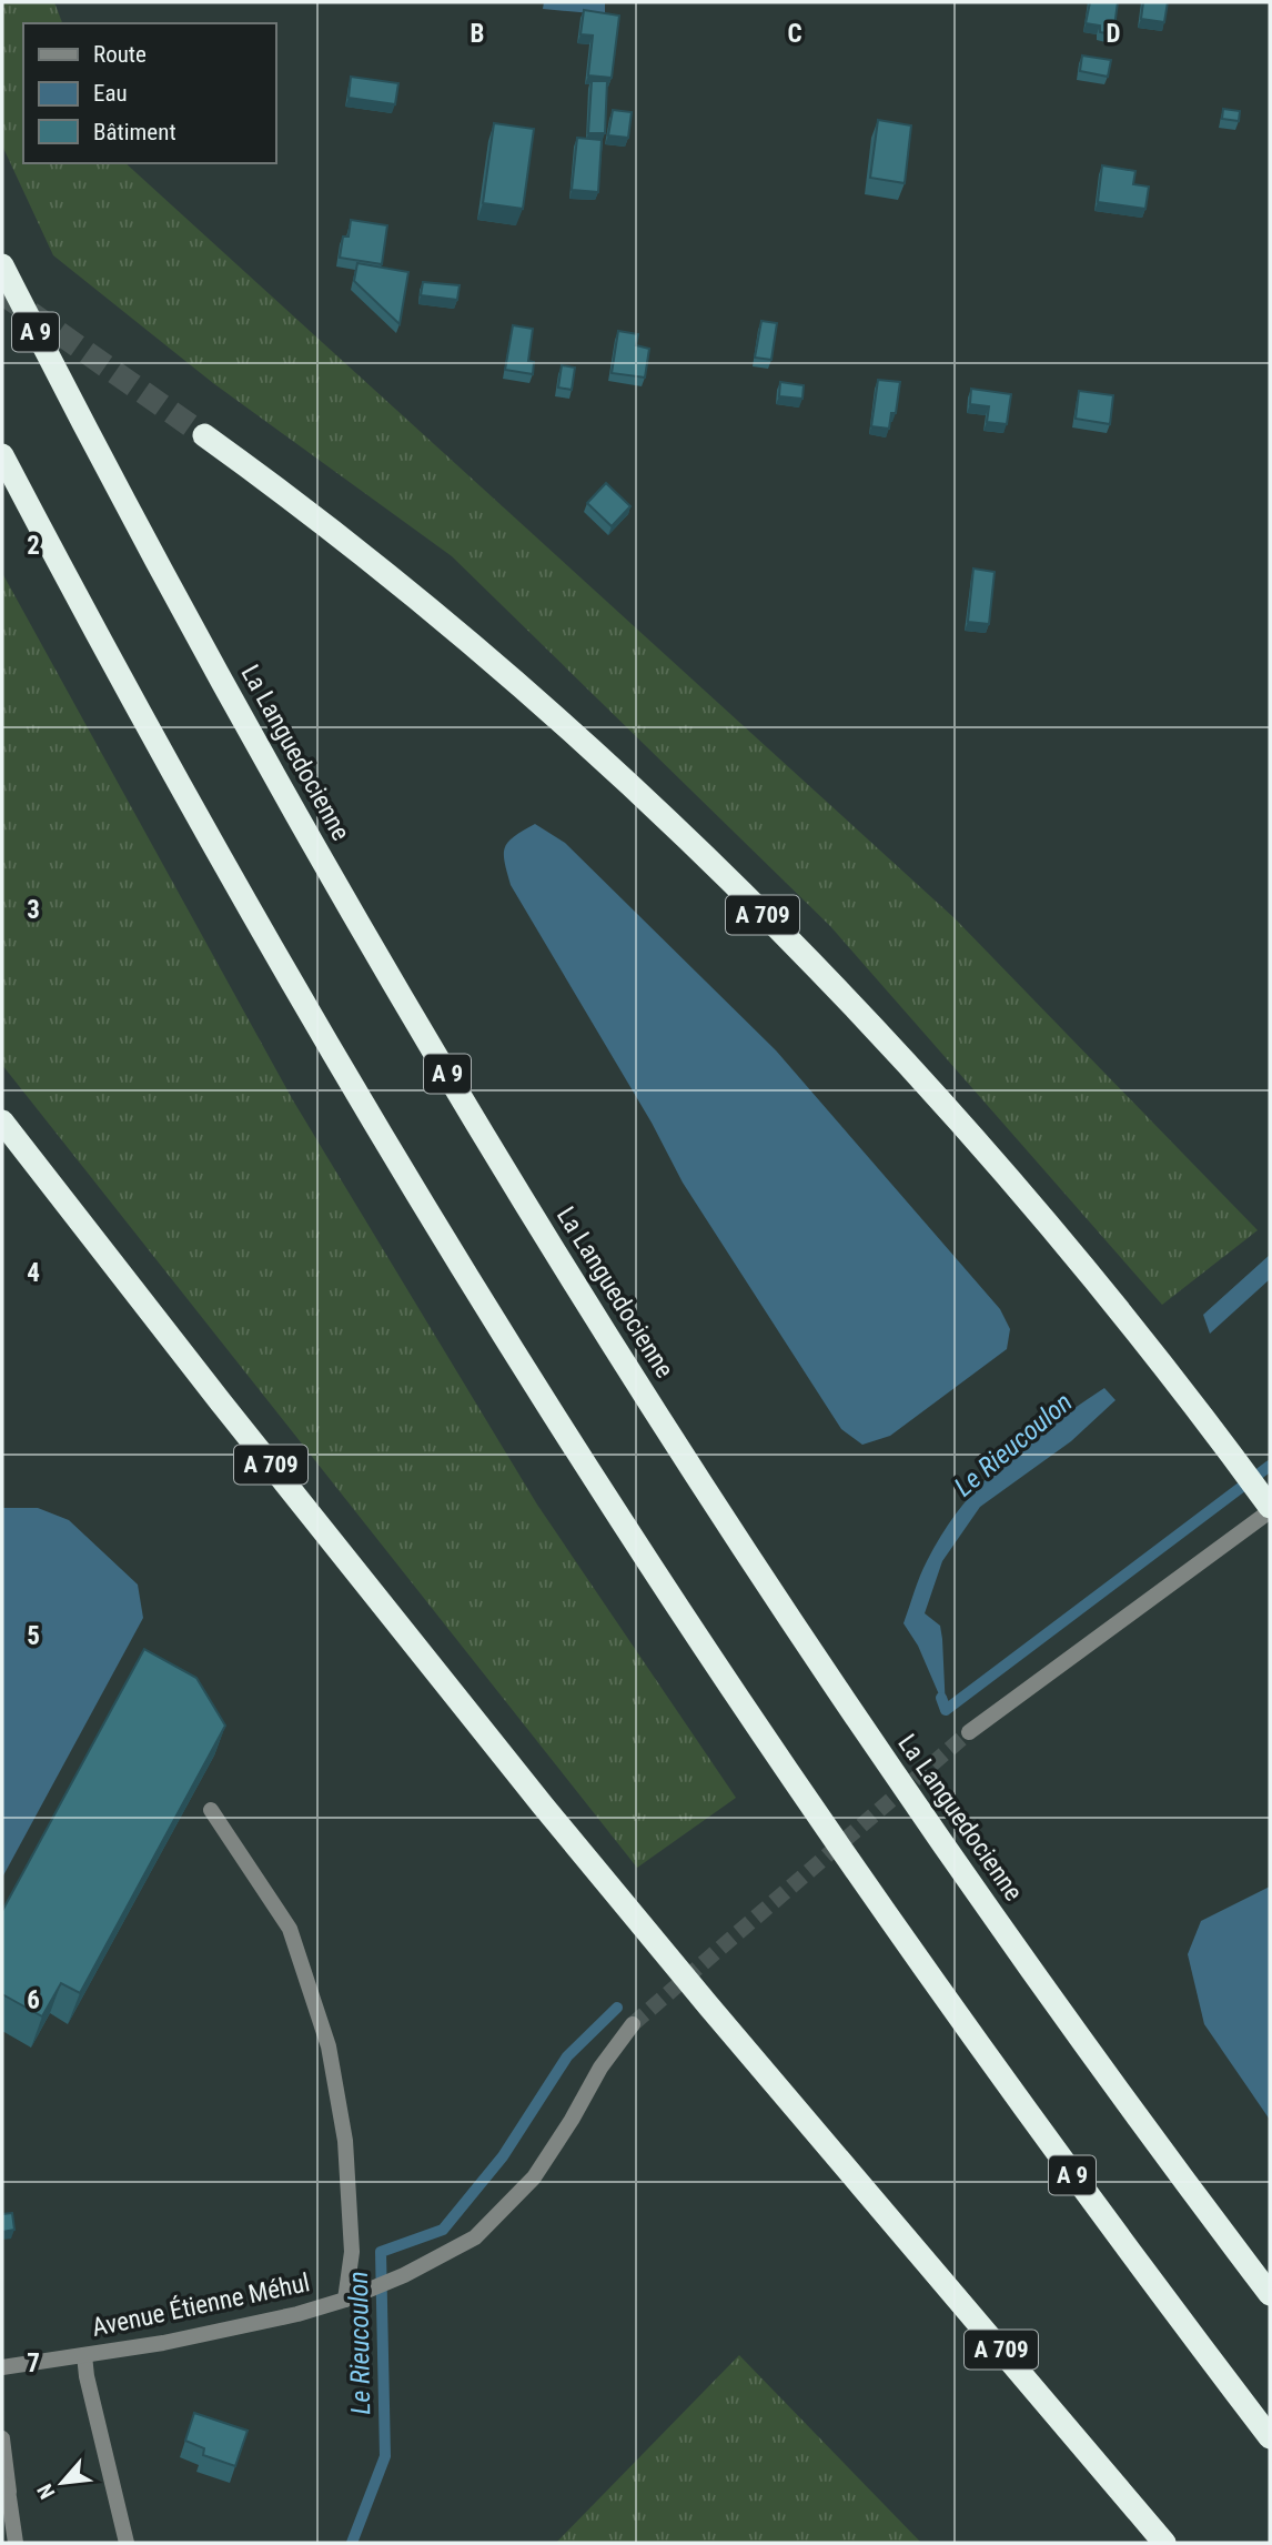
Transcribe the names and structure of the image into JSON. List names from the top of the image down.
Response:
{
  "streets": {
    "highway": ["A 9", "La Languedocienne", "A 709"],
    "street": ["Avenue Étienne Méhul"]
  },
  "water": ["Le Rieucoulon"],
  "legend": ["Route", "Eau", "Bâtiment"],
  "north": "bottom left",
  "grid": {
    "columns": ["B", "C", "D"],
    "rows": [
      "2",
      "3",
      "4",
      "5",
      "6",
      "7"
    ]
  }
}
